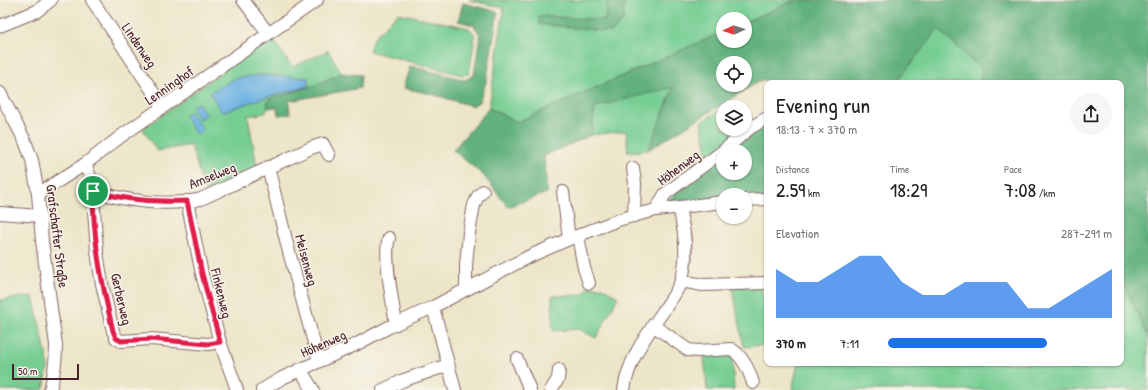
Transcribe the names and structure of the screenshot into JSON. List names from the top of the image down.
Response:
{
  "streets": {
    "street": [
      "Lindenweg",
      "Lenninghof",
      "Höhenweg",
      "Amselweg",
      "Grafschafter Straße",
      "Meisenweg",
      "Finkenweg",
      "Gerberweg"
    ]
  },
  "crossings": [
    ["Lindenweg", "Lenninghof"],
    ["Lenninghof", "Grafschafter Straße"],
    ["Lenninghof", "Gerberweg"],
    ["Höhenweg", "Meisenweg"],
    ["Amselweg", "Meisenweg"],
    ["Amselweg", "Finkenweg"],
    ["Amselweg", "Gerberweg"],
    ["Finkenweg", "Gerberweg"]
  ],
  "scale_bar": "50 m",
  "north": "left",
  "page": {
    "map_buttons": ["+", "−"],
    "heading": ["Evening run", "18:13 · 7 × 370 m"],
    "stats": [
      ["Distance", "2.59 km"],
      ["Time", "18:29"],
      ["Pace", "7:08 /km"]
    ],
    "chart": ["Elevation", "287–291 m"],
    "list": [
      {
        "name": "370 m",
        "note": "7:11"
      }
    ],
    "scale": "50 m"
  }
}
